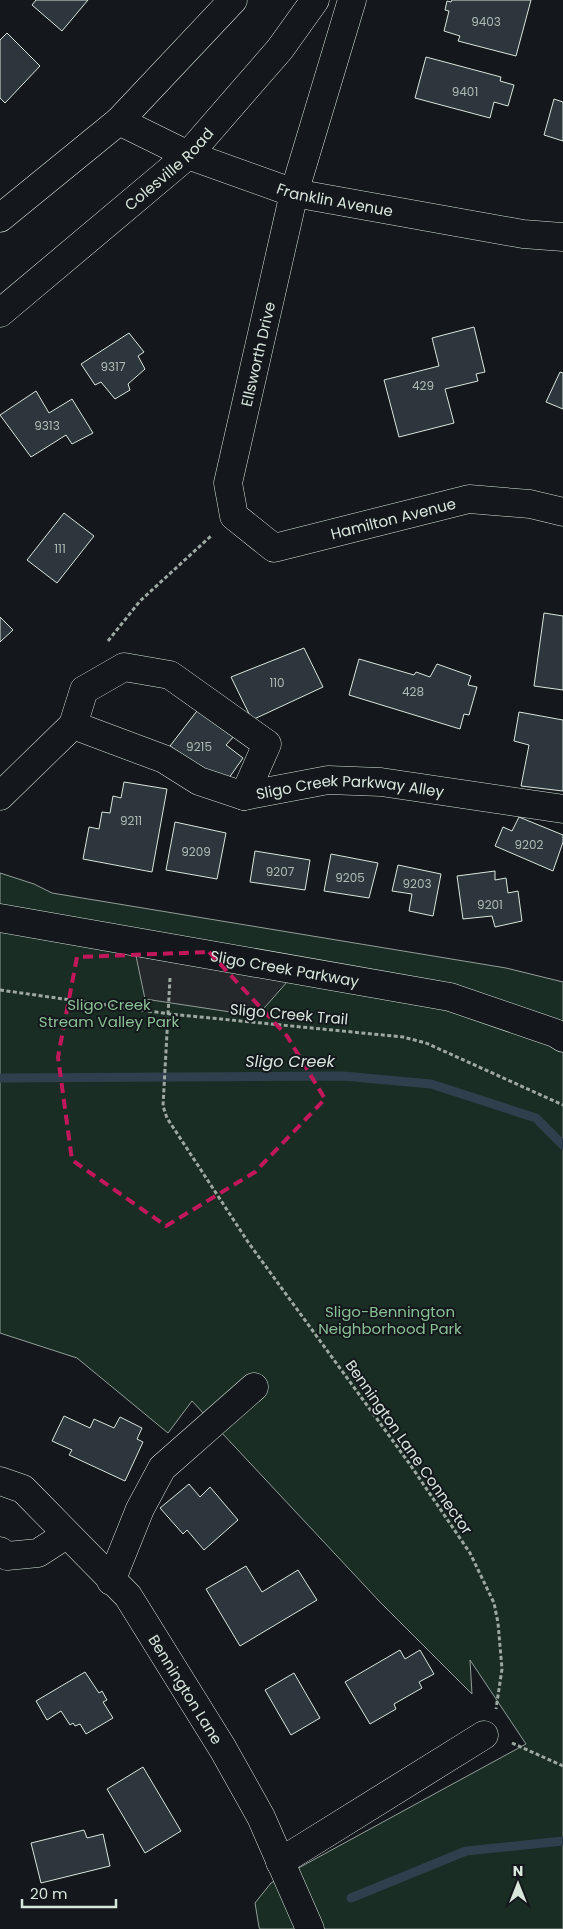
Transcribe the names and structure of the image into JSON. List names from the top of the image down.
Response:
{
  "streets": {
    "main road": [
      "Colesville Road",
      "Franklin Avenue",
      "Ellsworth Drive",
      "Hamilton Avenue",
      "Sligo Creek Parkway Alley",
      "Sligo Creek Parkway",
      "Bennington Lane"
    ],
    "path": ["Sligo Creek Trail", "Bennington Lane Connector"]
  },
  "crossings": [
    ["Colesville Road", "Franklin Avenue"],
    ["Franklin Avenue", "Ellsworth Drive"],
    ["Ellsworth Drive", "Hamilton Avenue"],
    ["Sligo Creek Parkway", "Bennington Lane Connector"],
    ["Sligo Creek Trail", "Bennington Lane Connector"]
  ],
  "water": ["Sligo Creek"],
  "parks": ["Sligo Creek Stream Valley Park", "Sligo-Bennington Neighborhood Park"],
  "house_numbers": [
    "9403",
    "9401",
    "9317",
    "429",
    "9313",
    "111",
    "110",
    "428",
    "9215",
    "9211",
    "9202",
    "9209",
    "9207",
    "9205",
    "9203",
    "9201"
  ],
  "scale_bar": "20 m",
  "north": "top"
}
